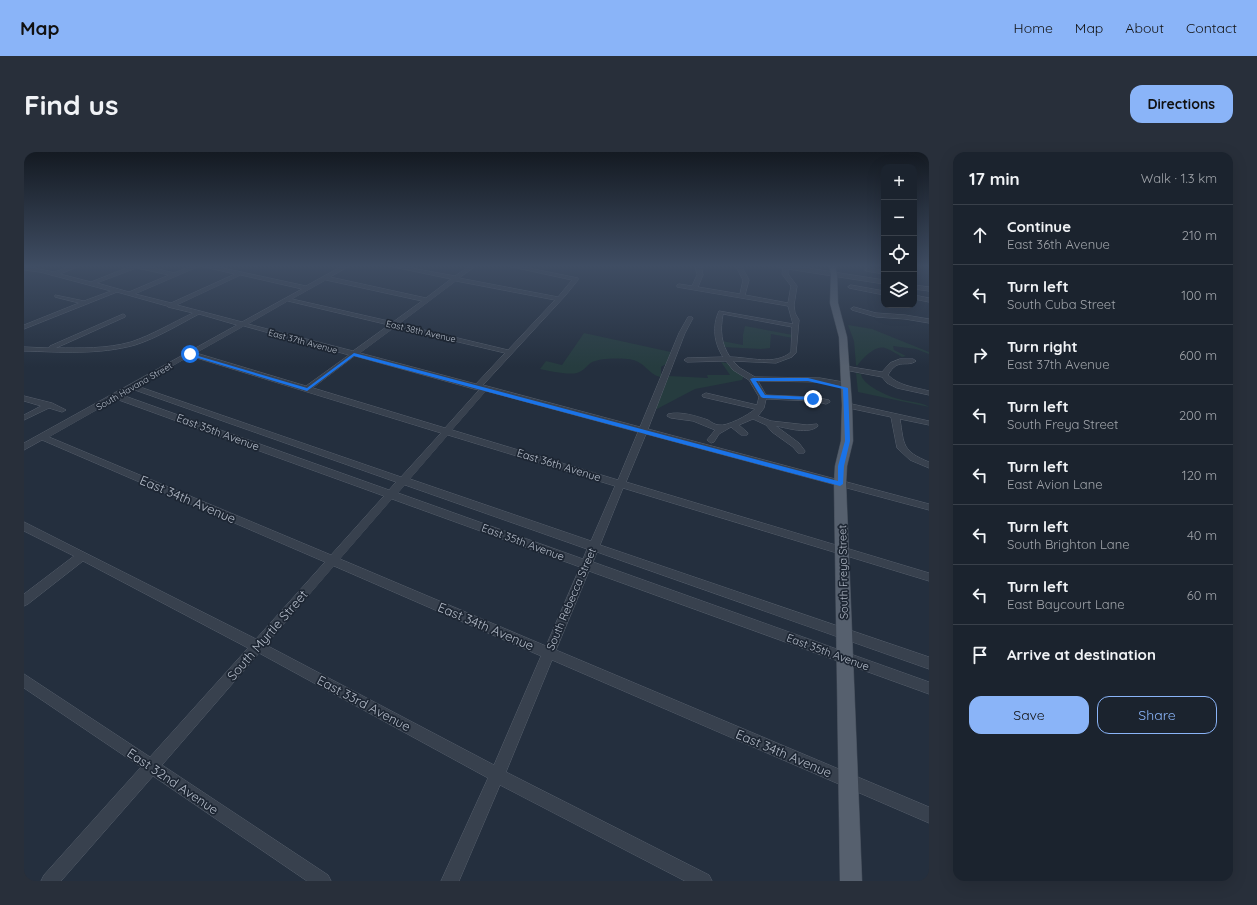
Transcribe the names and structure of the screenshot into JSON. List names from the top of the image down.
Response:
{
  "streets": {
    "main road": ["South Freya Street"],
    "street": [
      "East 38th Avenue",
      "East 37th Avenue",
      "South Havana Street",
      "East 35th Avenue",
      "East 36th Avenue",
      "East 34th Avenue",
      "South Rebecca Street",
      "South Myrtle Street",
      "East 33rd Avenue",
      "East 32nd Avenue"
    ]
  },
  "crossings": [
    ["East 38th Avenue", "South Havana Street"],
    ["East 38th Avenue", "South Myrtle Street"],
    ["East 37th Avenue", "South Havana Street"],
    ["East 37th Avenue", "South Freya Street"],
    ["East 37th Avenue", "South Rebecca Street"],
    ["East 37th Avenue", "South Myrtle Street"],
    ["South Havana Street", "East 35th Avenue"],
    ["South Havana Street", "East 36th Avenue"],
    ["South Havana Street", "East 34th Avenue"],
    ["East 35th Avenue", "South Freya Street"],
    ["East 35th Avenue", "South Rebecca Street"],
    ["East 35th Avenue", "South Myrtle Street"],
    ["East 36th Avenue", "South Freya Street"],
    ["East 36th Avenue", "South Rebecca Street"],
    ["East 36th Avenue", "South Myrtle Street"],
    ["East 34th Avenue", "South Freya Street"],
    ["East 34th Avenue", "South Rebecca Street"],
    ["East 34th Avenue", "South Myrtle Street"],
    ["South Rebecca Street", "East 33rd Avenue"],
    ["South Myrtle Street", "East 33rd Avenue"],
    ["South Myrtle Street", "East 32nd Avenue"]
  ],
  "page": {
    "header": "Map",
    "nav": [
      "Home",
      "Map",
      "About",
      "Contact"
    ],
    "buttons": [
      "Directions",
      ["Save", "Share"]
    ],
    "title": "Find us",
    "heading": ["17 min", "Walk · 1.3 km"],
    "map_buttons": ["+", "−"],
    "list": [
      ["Continue", "East 36th Avenue", "210 m"],
      ["Turn left", "South Cuba Street", "100 m"],
      ["Turn right", "East 37th Avenue", "600 m"],
      ["Turn left", "South Freya Street", "200 m"],
      ["Turn left", "East Avion Lane", "120 m"],
      ["Turn left", "South Brighton Lane", "40 m"],
      ["Turn left", "East Baycourt Lane", "60 m"],
      "Arrive at destination"
    ]
  }
}
